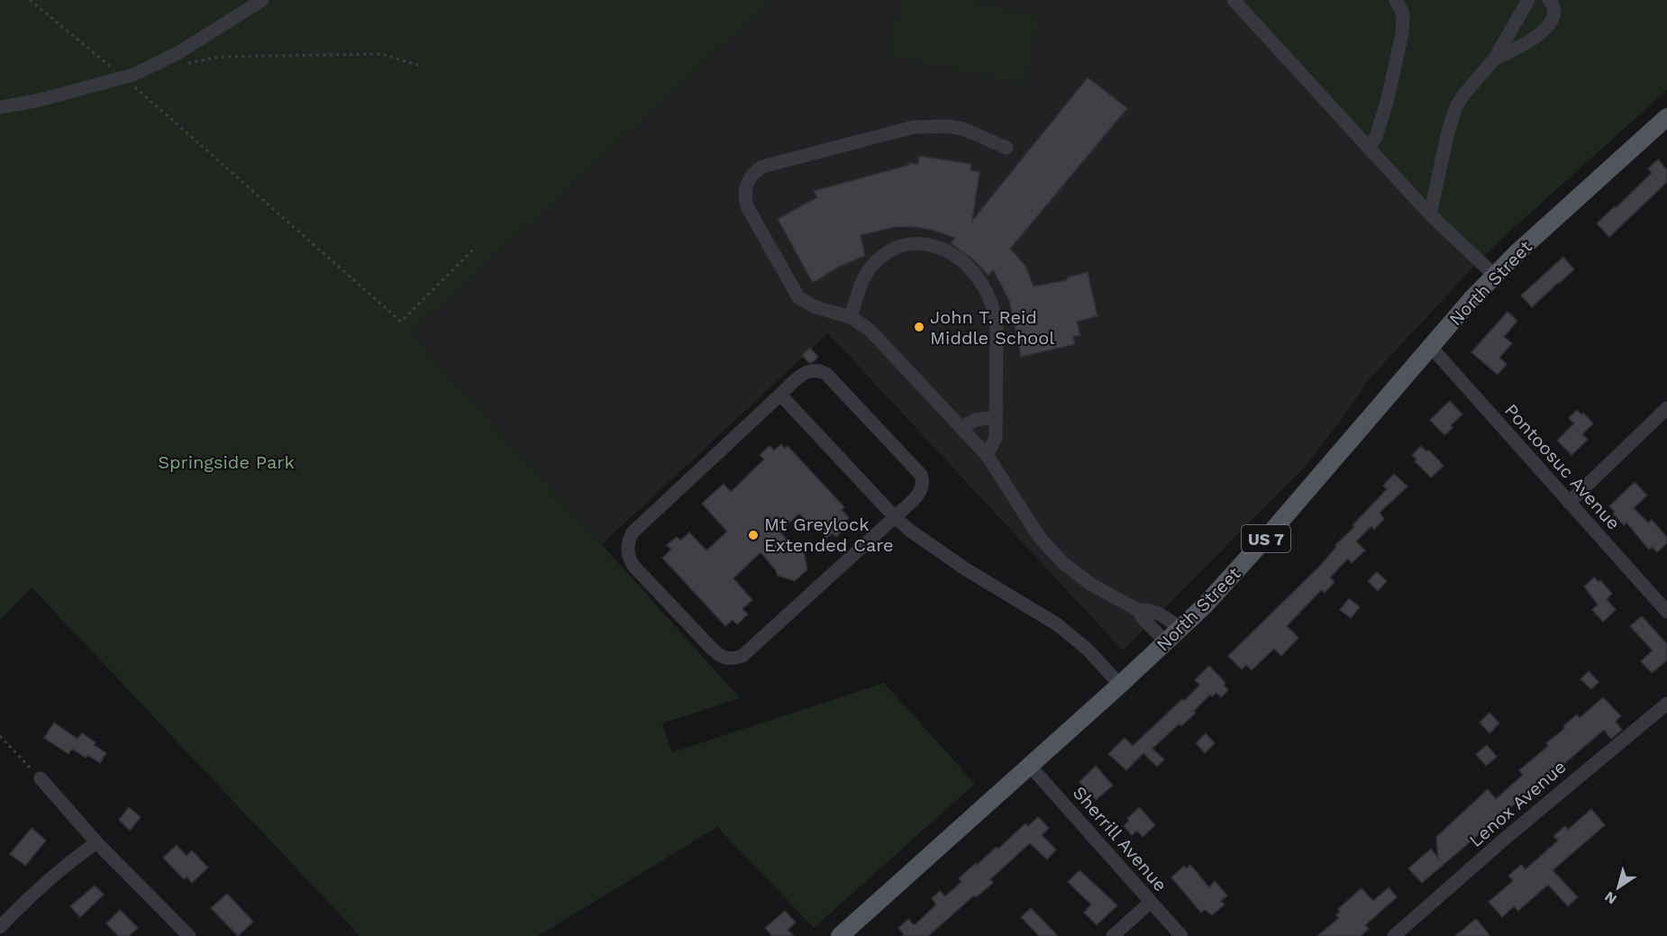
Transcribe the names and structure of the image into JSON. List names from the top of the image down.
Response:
{
  "streets": {
    "main road": ["North Street", "US 7"],
    "street": ["Pontoosuc Avenue", "Lenox Avenue", "Sherrill Avenue"]
  },
  "crossings": [
    ["North Street", "Pontoosuc Avenue"],
    ["North Street", "Sherrill Avenue"]
  ],
  "parks": ["Springside Park"],
  "places": ["John T. Reid Middle School", "Mt Greylock Extended Care"],
  "north": "bottom left"
}
